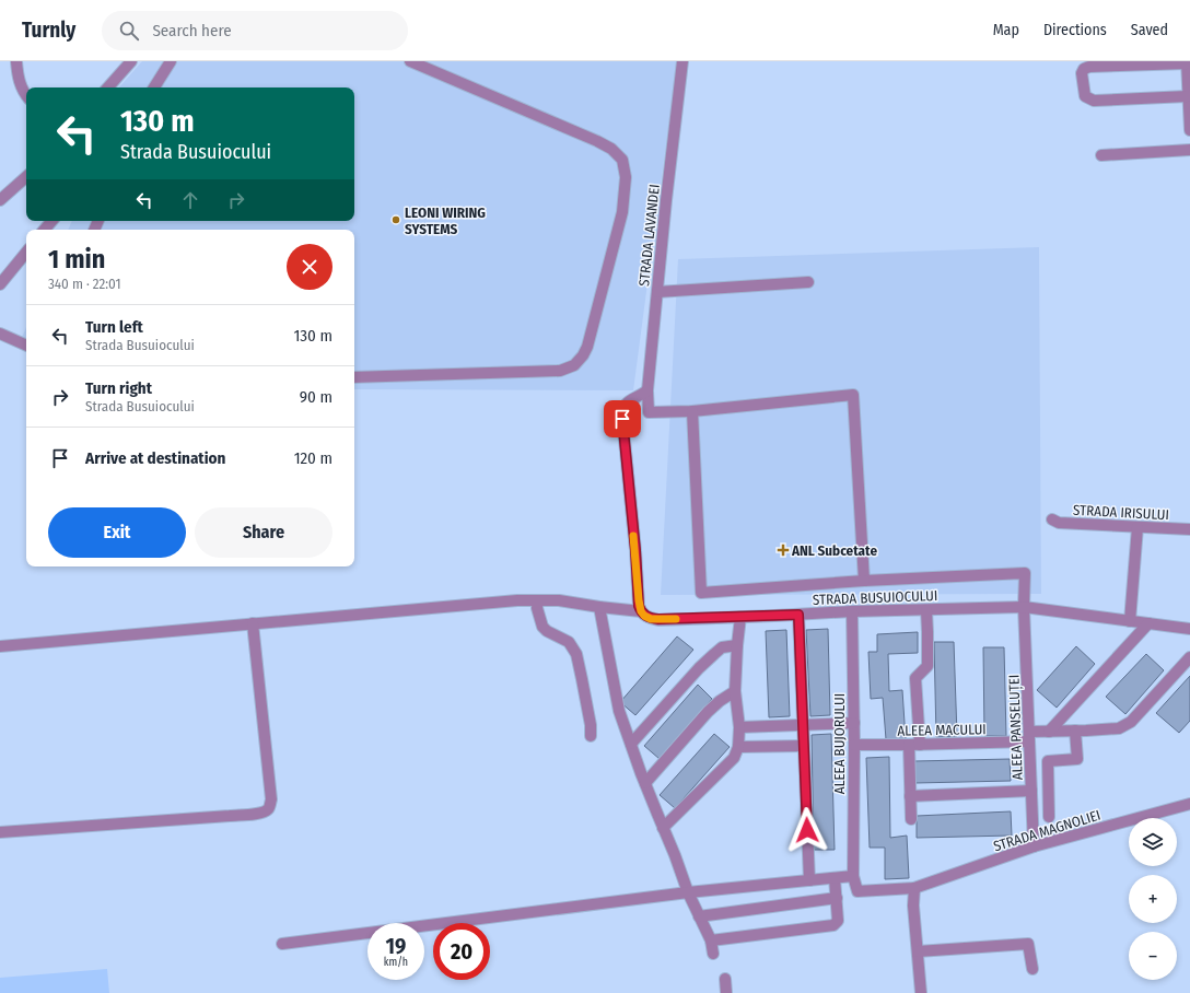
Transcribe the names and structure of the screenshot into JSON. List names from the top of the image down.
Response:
{
  "streets": {
    "street": [
      "STRADA LAVANDEI",
      "STRADA IRISULUI",
      "STRADA BUSUIOCULUI",
      "ALEEA PANSELUȚEI",
      "ALEEA MACULUI",
      "ALEEA BUJORULUI",
      "STRADA MAGNOLIEI"
    ]
  },
  "crossings": [
    ["STRADA BUSUIOCULUI", "ALEEA PANSELUȚEI"],
    ["STRADA BUSUIOCULUI", "ALEEA BUJORULUI"],
    ["ALEEA PANSELUȚEI", "ALEEA MACULUI"],
    ["ALEEA PANSELUȚEI", "STRADA MAGNOLIEI"],
    ["ALEEA MACULUI", "ALEEA BUJORULUI"],
    ["ALEEA BUJORULUI", "STRADA MAGNOLIEI"]
  ],
  "places": {
    "other": ["LEONI WIRING SYSTEMS"],
    "health": ["ANL Subcetate"]
  },
  "page": {
    "header": "Turnly",
    "search": "Search here",
    "nav": ["Map", "Directions", "Saved"],
    "turn": ["130 m", "Strada Busuiocului"],
    "heading": ["1 min", "340 m · 22:01"],
    "list": [
      {
        "name": "Turn left",
        "note": "Strada Busuiocului",
        "value": "130 m"
      },
      {
        "name": "Turn right",
        "note": "Strada Busuiocului",
        "value": "90 m"
      },
      {
        "name": "Arrive at destination",
        "value": "120 m"
      }
    ],
    "buttons": ["Exit", "Share"],
    "map_buttons": ["+", "−"],
    "speed": "19 km/h",
    "limit": "20"
  }
}
